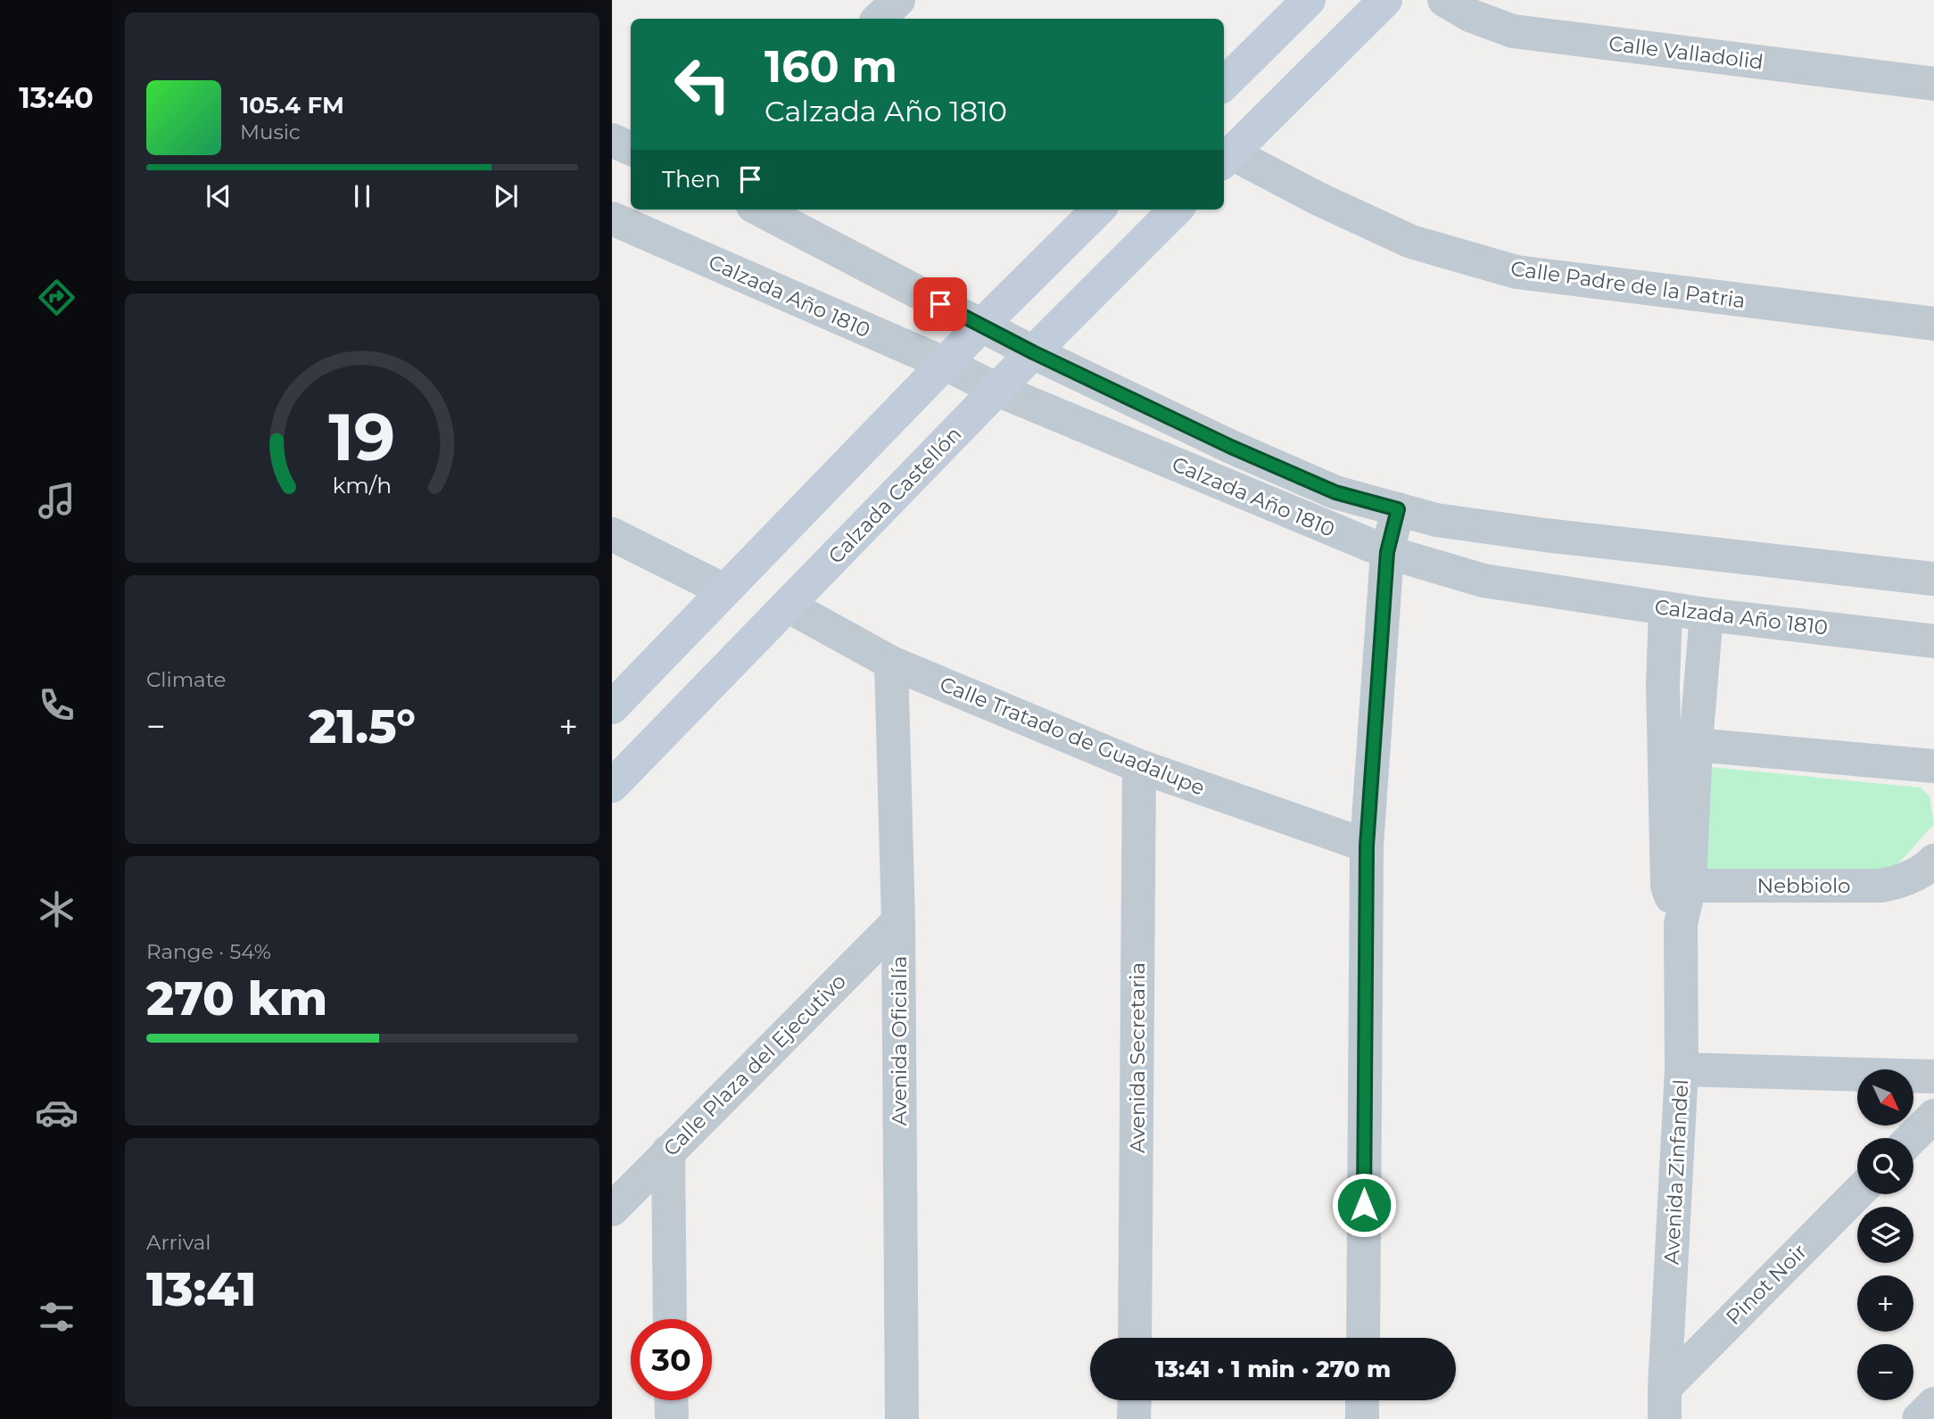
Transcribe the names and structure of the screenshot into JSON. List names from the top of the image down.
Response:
{
  "streets": {
    "main road": ["Calzada Castellón"],
    "street": [
      "Calle Valladolid",
      "Calle Padre de la Patria",
      "Calzada Año 1810",
      "Calle Tratado de Guadalupe",
      "Nebbiolo",
      "Avenida Oficialía",
      "Avenida Secretaria",
      "Calle Plaza del Ejecutivo",
      "Avenida Zinfandel",
      "Pinot Noir"
    ]
  },
  "crossings": [
    ["Calzada Año 1810", "Calzada Castellón"],
    ["Calzada Año 1810", "Avenida Zinfandel"],
    ["Calzada Castellón", "Calle Tratado de Guadalupe"],
    ["Calle Tratado de Guadalupe", "Avenida Oficialía"],
    ["Calle Tratado de Guadalupe", "Avenida Secretaria"],
    ["Nebbiolo", "Avenida Zinfandel"],
    ["Avenida Oficialía", "Calle Plaza del Ejecutivo"],
    ["Avenida Zinfandel", "Pinot Noir"]
  ],
  "north": "bottom right",
  "page": {
    "tabs": "13:40",
    "turn": ["160 m", "Calzada Año 1810"],
    "song": ["105.4 FM", "Music"],
    "then": "Then",
    "tile": [
      "Climate",
      ["Range · 54%", "270 km"],
      ["Arrival", "13:41"]
    ],
    "heat": ["−", "21.5°", "+"],
    "map_buttons": ["+", "−"],
    "limit": "30",
    "trip": "13:41 · 1 min · 270 m",
    "gauge": ["19", "km/h"]
  }
}
